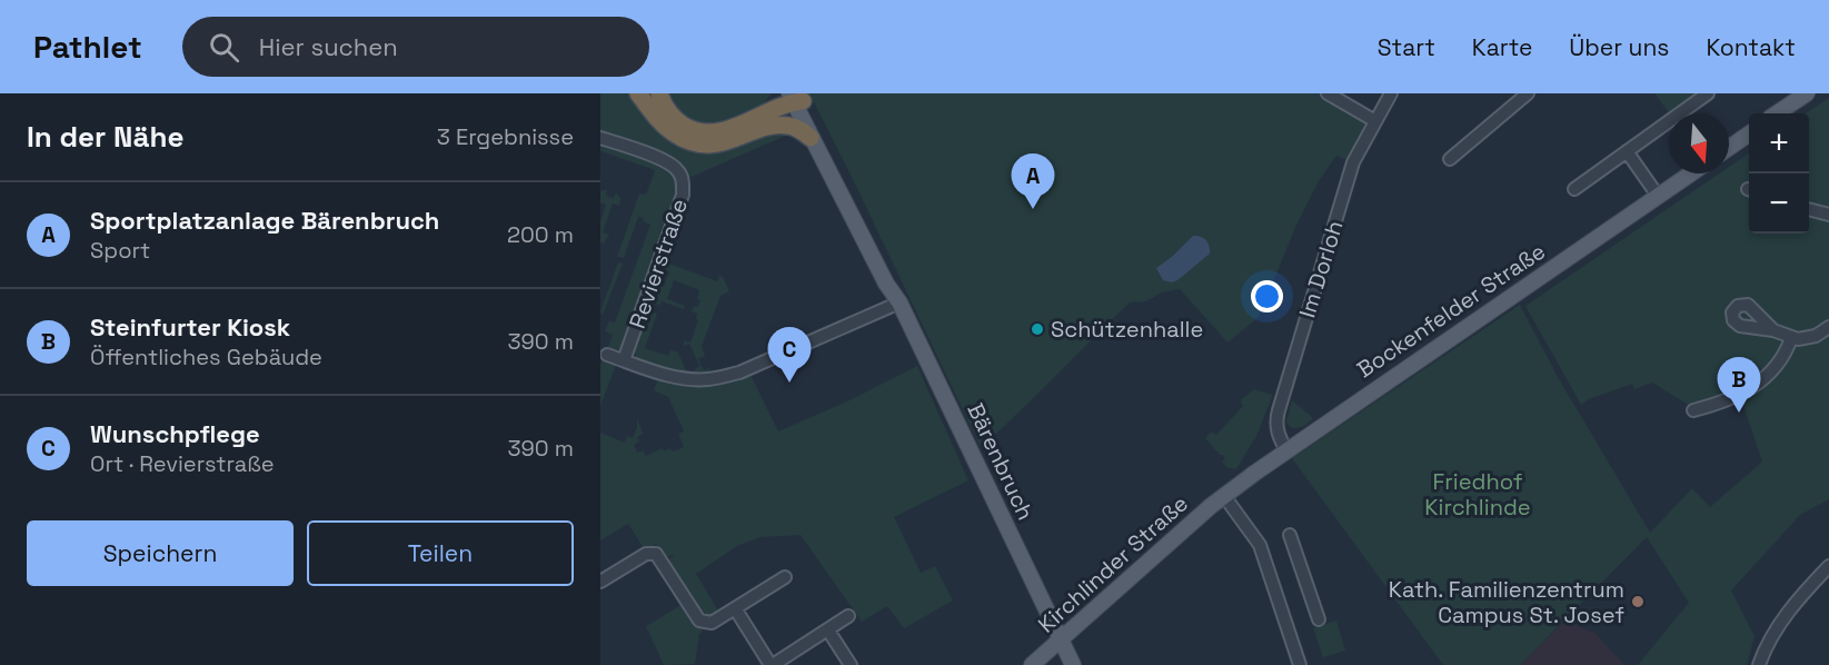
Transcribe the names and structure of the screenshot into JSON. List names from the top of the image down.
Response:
{
  "streets": {
    "main road": ["Bockenfelder Straße", "Bärenbruch", "Kirchlinder Straße"],
    "street": ["Revierstraße", "Im Dorloh"]
  },
  "crossings": [
    ["Im Dorloh", "Bockenfelder Straße"],
    ["Bockenfelder Straße", "Kirchlinder Straße"],
    ["Bärenbruch", "Kirchlinder Straße"]
  ],
  "parks": ["Friedhof Kirchlinde"],
  "places": ["Schützenhalle", "Kath. Familienzentrum Campus St. Josef"],
  "north": "bottom",
  "page": {
    "header": "Pathlet",
    "search": "Hier suchen",
    "nav": [
      "Start",
      "Karte",
      "Über uns",
      "Kontakt"
    ],
    "heading": ["In der Nähe", "3 Ergebnisse"],
    "map_buttons": ["+", "−"],
    "pins": ["A", "C", "B"],
    "list": [
      {
        "mark": "A",
        "name": "Sportplatzanlage Bärenbruch",
        "note": "Sport",
        "value": "200 m"
      },
      {
        "mark": "B",
        "name": "Steinfurter Kiosk",
        "note": "Öffentliches Gebäude",
        "value": "390 m"
      },
      {
        "mark": "C",
        "name": "Wunschpflege",
        "note": "Ort · Revierstraße",
        "value": "390 m"
      }
    ],
    "buttons": ["Speichern", "Teilen"]
  }
}
